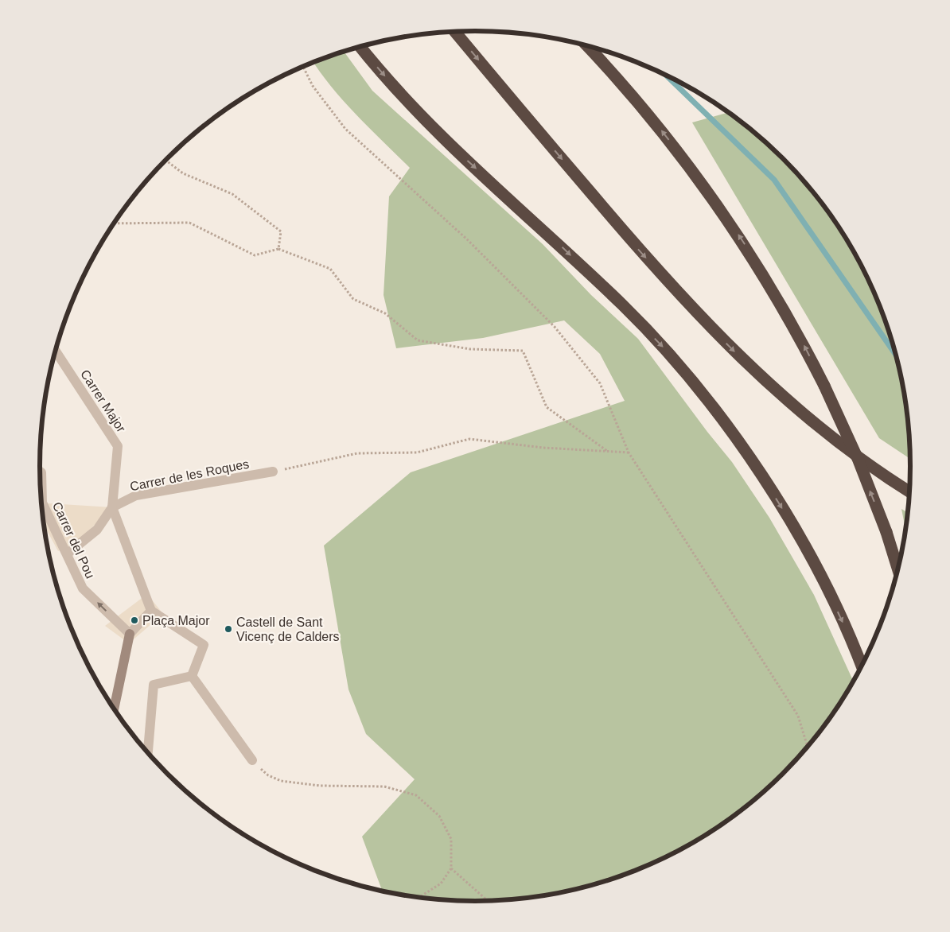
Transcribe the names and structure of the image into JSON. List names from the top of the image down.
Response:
{
  "streets": {
    "street": ["Carrer Major", "Carrer de les Roques", "Carrer del Pou"]
  },
  "crossings": [
    ["Carrer Major", "Carrer de les Roques"]
  ],
  "one_way": ["Carrer del Pou"],
  "places": ["Plaça Major", "Castell de Sant Vicenç de Calders"]
}
